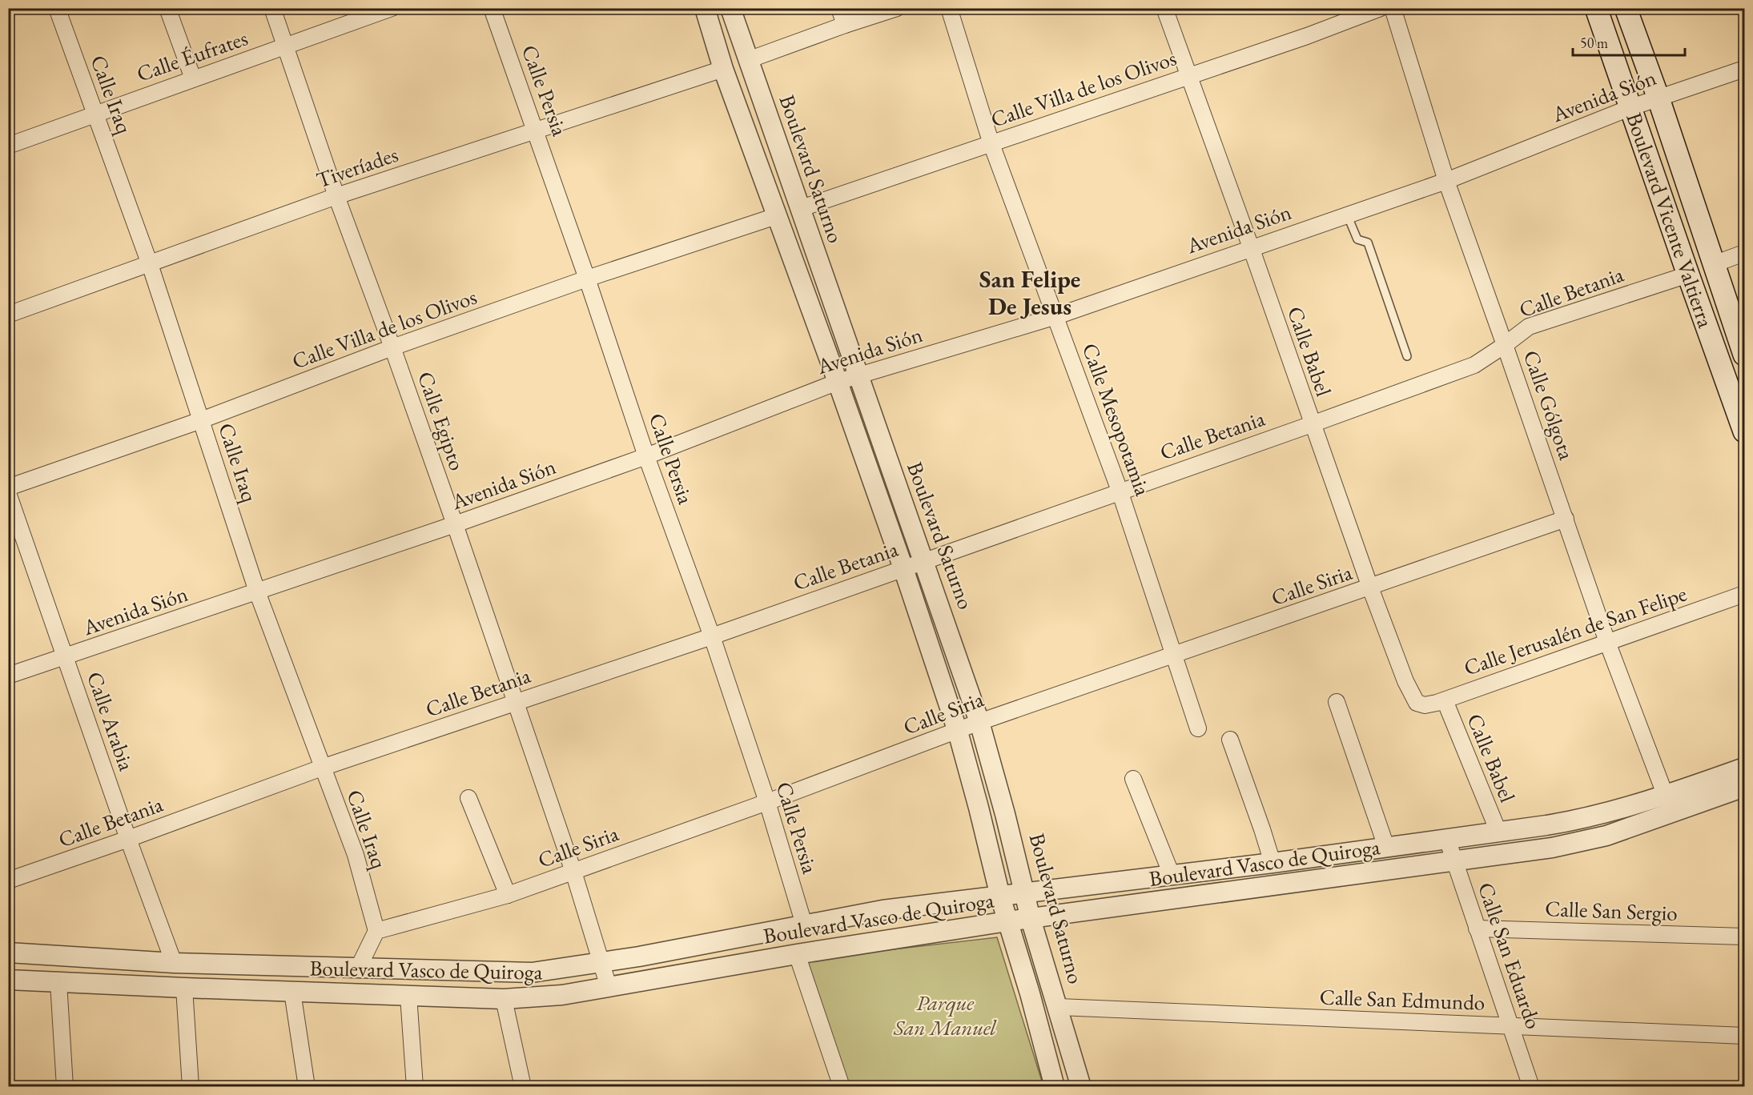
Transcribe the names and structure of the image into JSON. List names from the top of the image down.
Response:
{
  "streets": {
    "main road": ["Boulevard Vicente Valtierra"],
    "street": [
      "Calle Éufrates",
      "Calle Villa de los Olivos",
      "Calle Persia",
      "Calle Iraq",
      "Avenida Sión",
      "Tiveríades",
      "Boulevard Saturno",
      "Calle Betania",
      "Calle Babel",
      "Calle Gólgota",
      "Calle Mesopotamia",
      "Calle Egipto",
      "Calle Siria",
      "Calle Jerusalén de San Felipe",
      "Calle Arabia",
      "Boulevard Vasco de Quiroga",
      "Calle San Sergio",
      "Calle San Eduardo",
      "Calle San Edmundo"
    ]
  },
  "crossings": [
    ["Calle Éufrates", "Calle Iraq"],
    ["Calle Éufrates", "Calle Egipto"],
    ["Calle Villa de los Olivos", "Calle Persia"],
    ["Calle Villa de los Olivos", "Calle Iraq"],
    ["Calle Villa de los Olivos", "Boulevard Saturno"],
    ["Calle Villa de los Olivos", "Calle Babel"],
    ["Calle Villa de los Olivos", "Calle Mesopotamia"],
    ["Calle Villa de los Olivos", "Calle Egipto"],
    ["Calle Persia", "Avenida Sión"],
    ["Calle Persia", "Tiveríades"],
    ["Calle Persia", "Calle Betania"],
    ["Calle Persia", "Calle Siria"],
    ["Calle Persia", "Boulevard Vasco de Quiroga"],
    ["Calle Iraq", "Avenida Sión"],
    ["Calle Iraq", "Tiveríades"],
    ["Calle Iraq", "Calle Betania"],
    ["Calle Iraq", "Calle Siria"],
    ["Avenida Sión", "Boulevard Saturno"],
    ["Avenida Sión", "Boulevard Vicente Valtierra"],
    ["Avenida Sión", "Calle Babel"],
    ["Avenida Sión", "Calle Gólgota"],
    ["Avenida Sión", "Calle Mesopotamia"],
    ["Avenida Sión", "Calle Egipto"],
    ["Avenida Sión", "Calle Arabia"],
    ["Tiveríades", "Boulevard Saturno"],
    ["Tiveríades", "Calle Egipto"],
    ["Boulevard Saturno", "Calle Betania"],
    ["Boulevard Saturno", "Calle Siria"],
    ["Boulevard Saturno", "Boulevard Vasco de Quiroga"],
    ["Boulevard Saturno", "Calle San Edmundo"],
    ["Boulevard Vicente Valtierra", "Calle Betania"],
    ["Calle Betania", "Calle Babel"],
    ["Calle Betania", "Calle Gólgota"],
    ["Calle Betania", "Calle Mesopotamia"],
    ["Calle Betania", "Calle Egipto"],
    ["Calle Betania", "Calle Arabia"],
    ["Calle Babel", "Calle Siria"],
    ["Calle Babel", "Calle Jerusalén de San Felipe"],
    ["Calle Babel", "Boulevard Vasco de Quiroga"],
    ["Calle Gólgota", "Calle Siria"],
    ["Calle Gólgota", "Calle Jerusalén de San Felipe"],
    ["Calle Gólgota", "Boulevard Vasco de Quiroga"],
    ["Calle Mesopotamia", "Calle Siria"],
    ["Calle Egipto", "Calle Siria"],
    ["Calle Egipto", "Boulevard Vasco de Quiroga"],
    ["Calle Arabia", "Boulevard Vasco de Quiroga"],
    ["Boulevard Vasco de Quiroga", "Calle San Eduardo"],
    ["Calle San Sergio", "Calle San Eduardo"],
    ["Calle San Eduardo", "Calle San Edmundo"]
  ],
  "districts": ["San Felipe De Jesus"],
  "parks": ["Parque San Manuel"],
  "scale_bar": "50 m"
}
